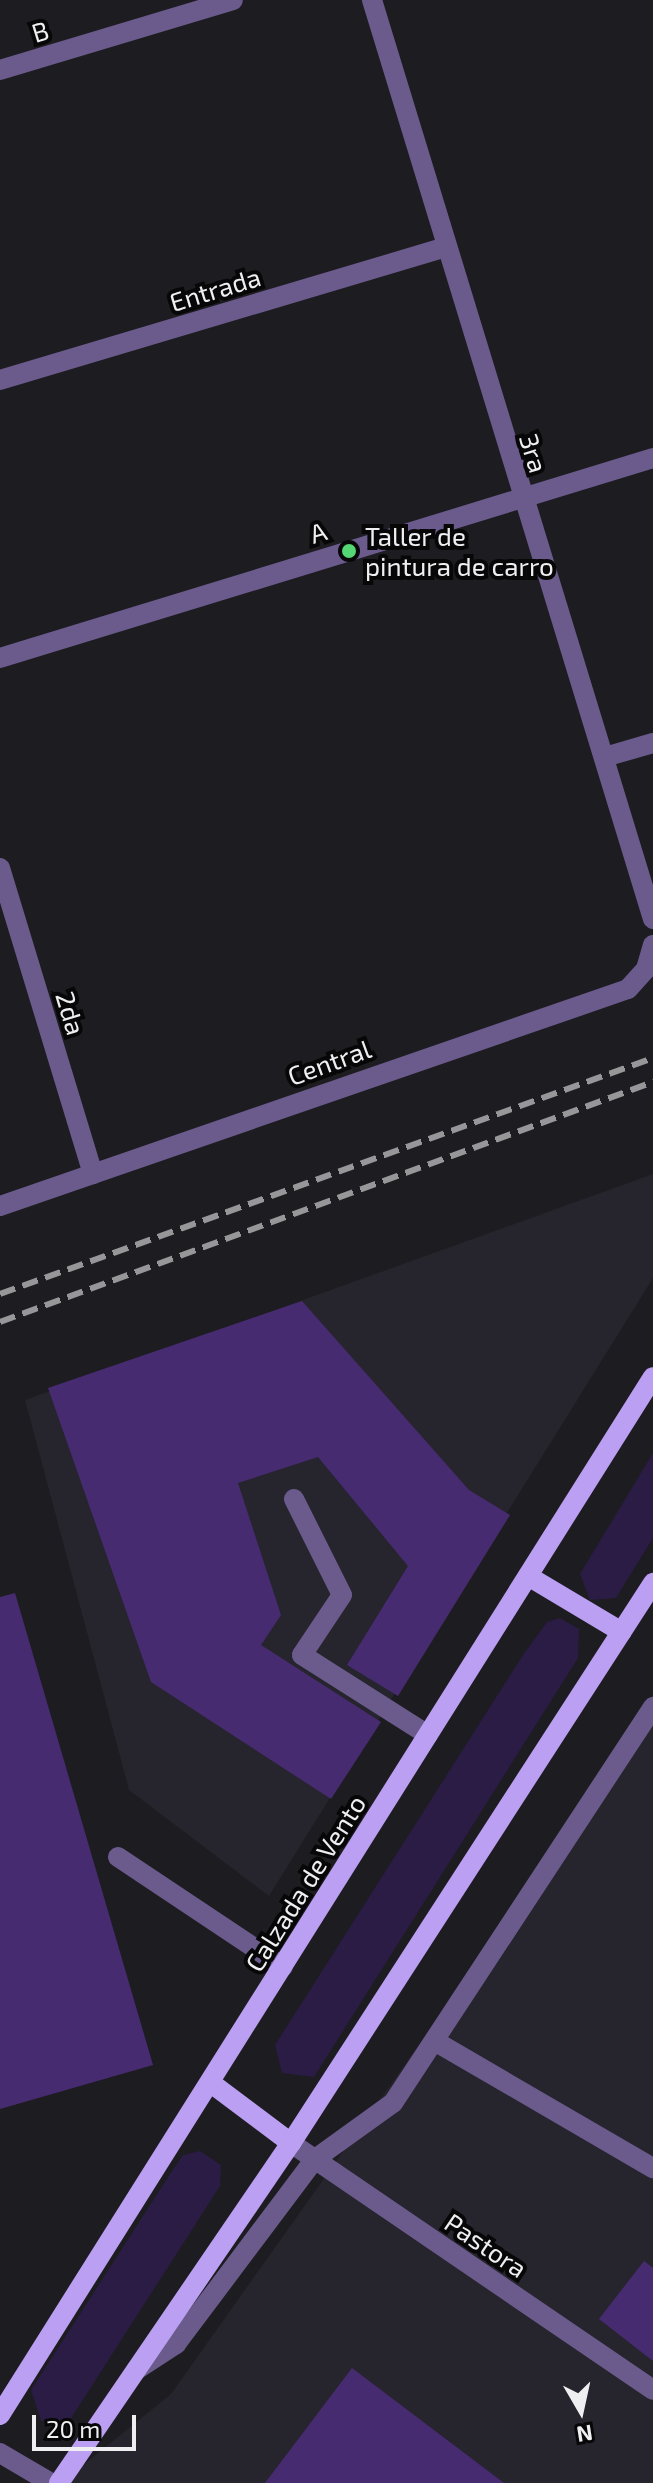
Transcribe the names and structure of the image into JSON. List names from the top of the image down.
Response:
{
  "streets": {
    "main road": ["Calzada de Vento"],
    "street": [
      "B",
      "Entrada",
      "3ra",
      "A",
      "2da",
      "Central",
      "Pastora"
    ]
  },
  "crossings": [
    ["Entrada", "3ra"],
    ["3ra", "A"],
    ["2da", "Central"]
  ],
  "places": ["Taller de pintura de carro"],
  "scale_bar": "20 m",
  "north": "bottom"
}
